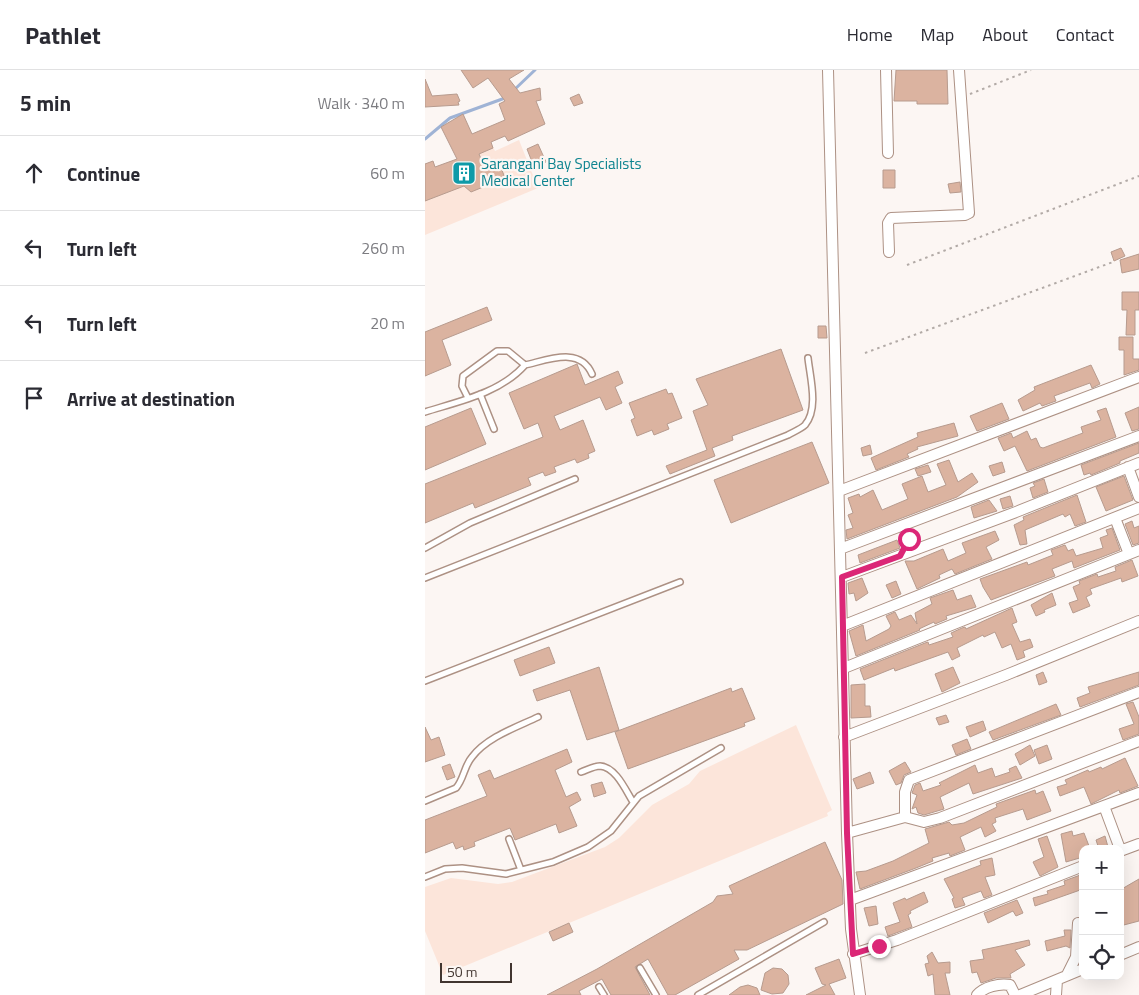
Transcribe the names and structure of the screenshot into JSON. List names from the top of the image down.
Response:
{
  "places": {
    "building": ["Sarangani Bay Specialists Medical Center"]
  },
  "scale_bar": "50 m",
  "page": {
    "header": "Pathlet",
    "nav": [
      "Home",
      "Map",
      "About",
      "Contact"
    ],
    "heading": ["5 min", "Walk · 340 m"],
    "list": [
      ["Continue", "60 m"],
      ["Turn left", "260 m"],
      ["Turn left", "20 m"],
      "Arrive at destination"
    ],
    "map_buttons": ["+", "−"],
    "scale": "50 m"
  }
}
